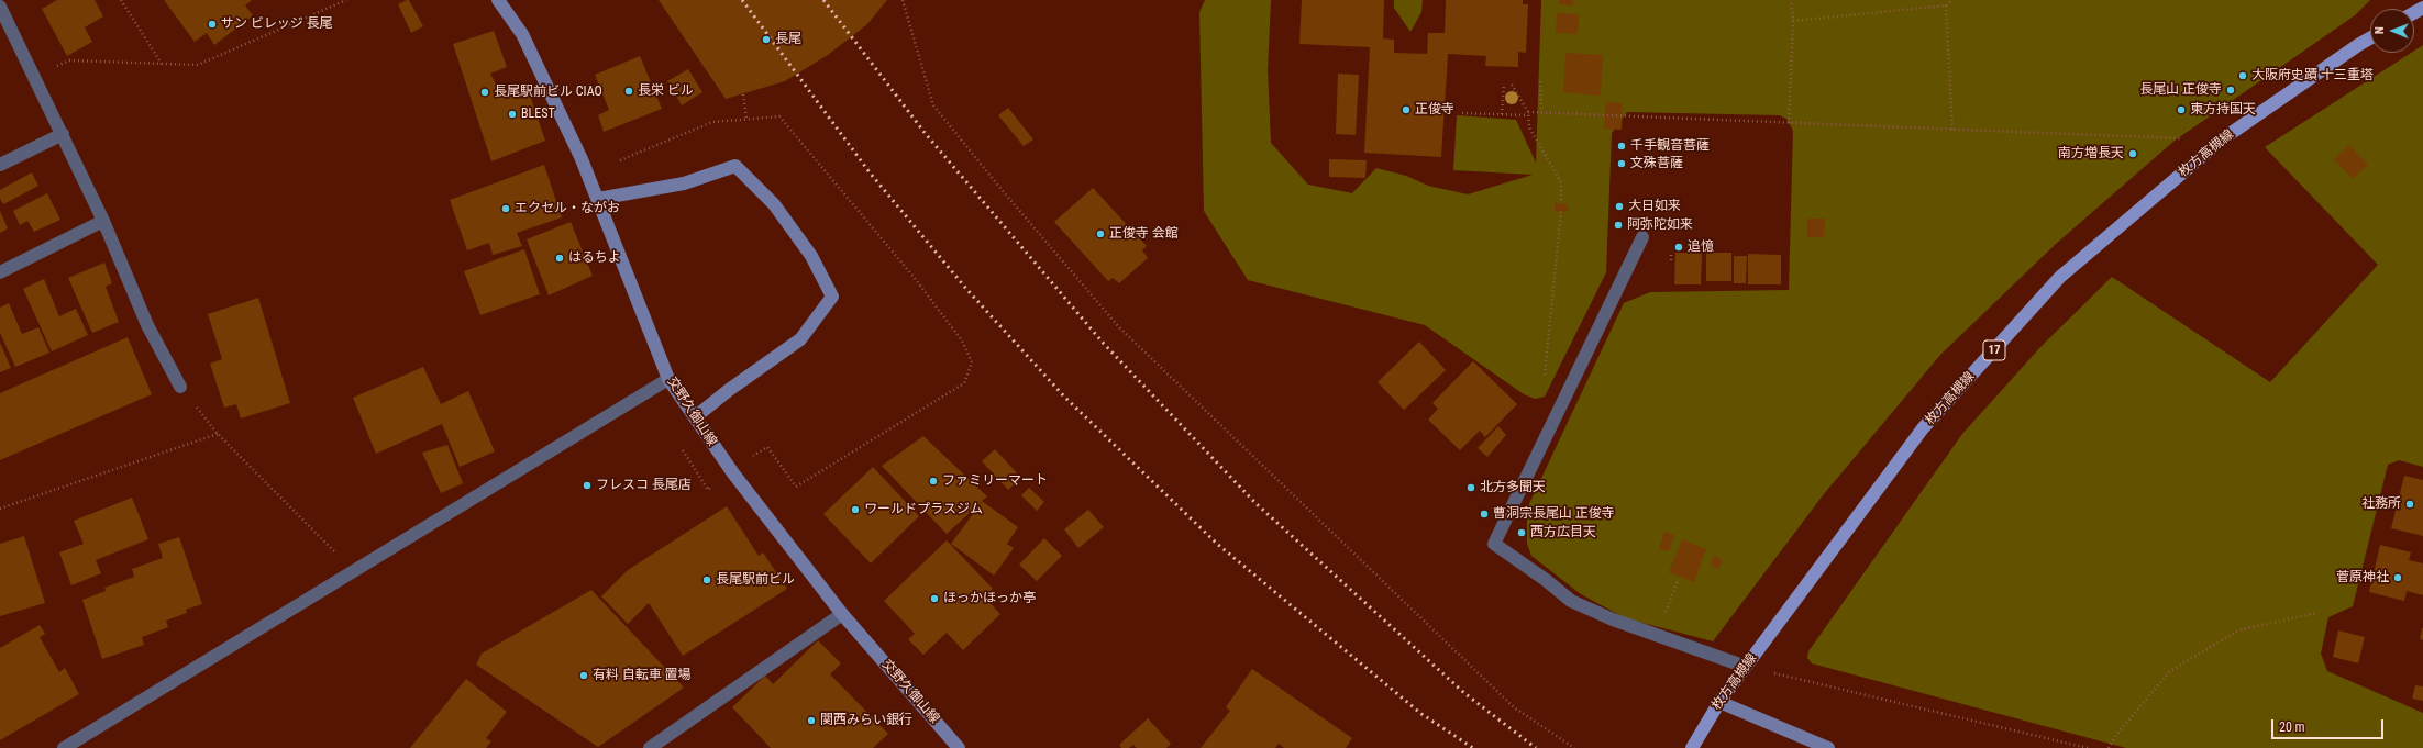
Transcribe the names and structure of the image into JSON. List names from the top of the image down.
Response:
{
  "streets": {
    "main road": ["枚方高槻線", "17", "交野久御山線"]
  },
  "places": [
    "サン ビレッジ 長尾",
    "長尾",
    "大阪府史蹟 十三重塔",
    "長尾山 正俊寺",
    "長栄 ビル",
    "長尾駅前ビル CIAO",
    "正俊寺",
    "東方持国天",
    "BLEST",
    "千手観音菩薩",
    "南方増長天",
    "文殊菩薩",
    "大日如来",
    "エクセル・ながお",
    "阿弥陀如来",
    "正俊寺 会館",
    "追憶",
    "はるちよ",
    "ファミリーマート",
    "フレスコ 長尾店",
    "北方多聞天",
    "社務所",
    "ワールドプラスジム",
    "曹洞宗長尾山 正俊寺",
    "西方広目天",
    "菅原神社",
    "長尾駅前ビル",
    "ほっかほっか亭",
    "有料 自転車 置場",
    "関西みらい銀行"
  ],
  "scale_bar": "20 m",
  "north": "left"
}
